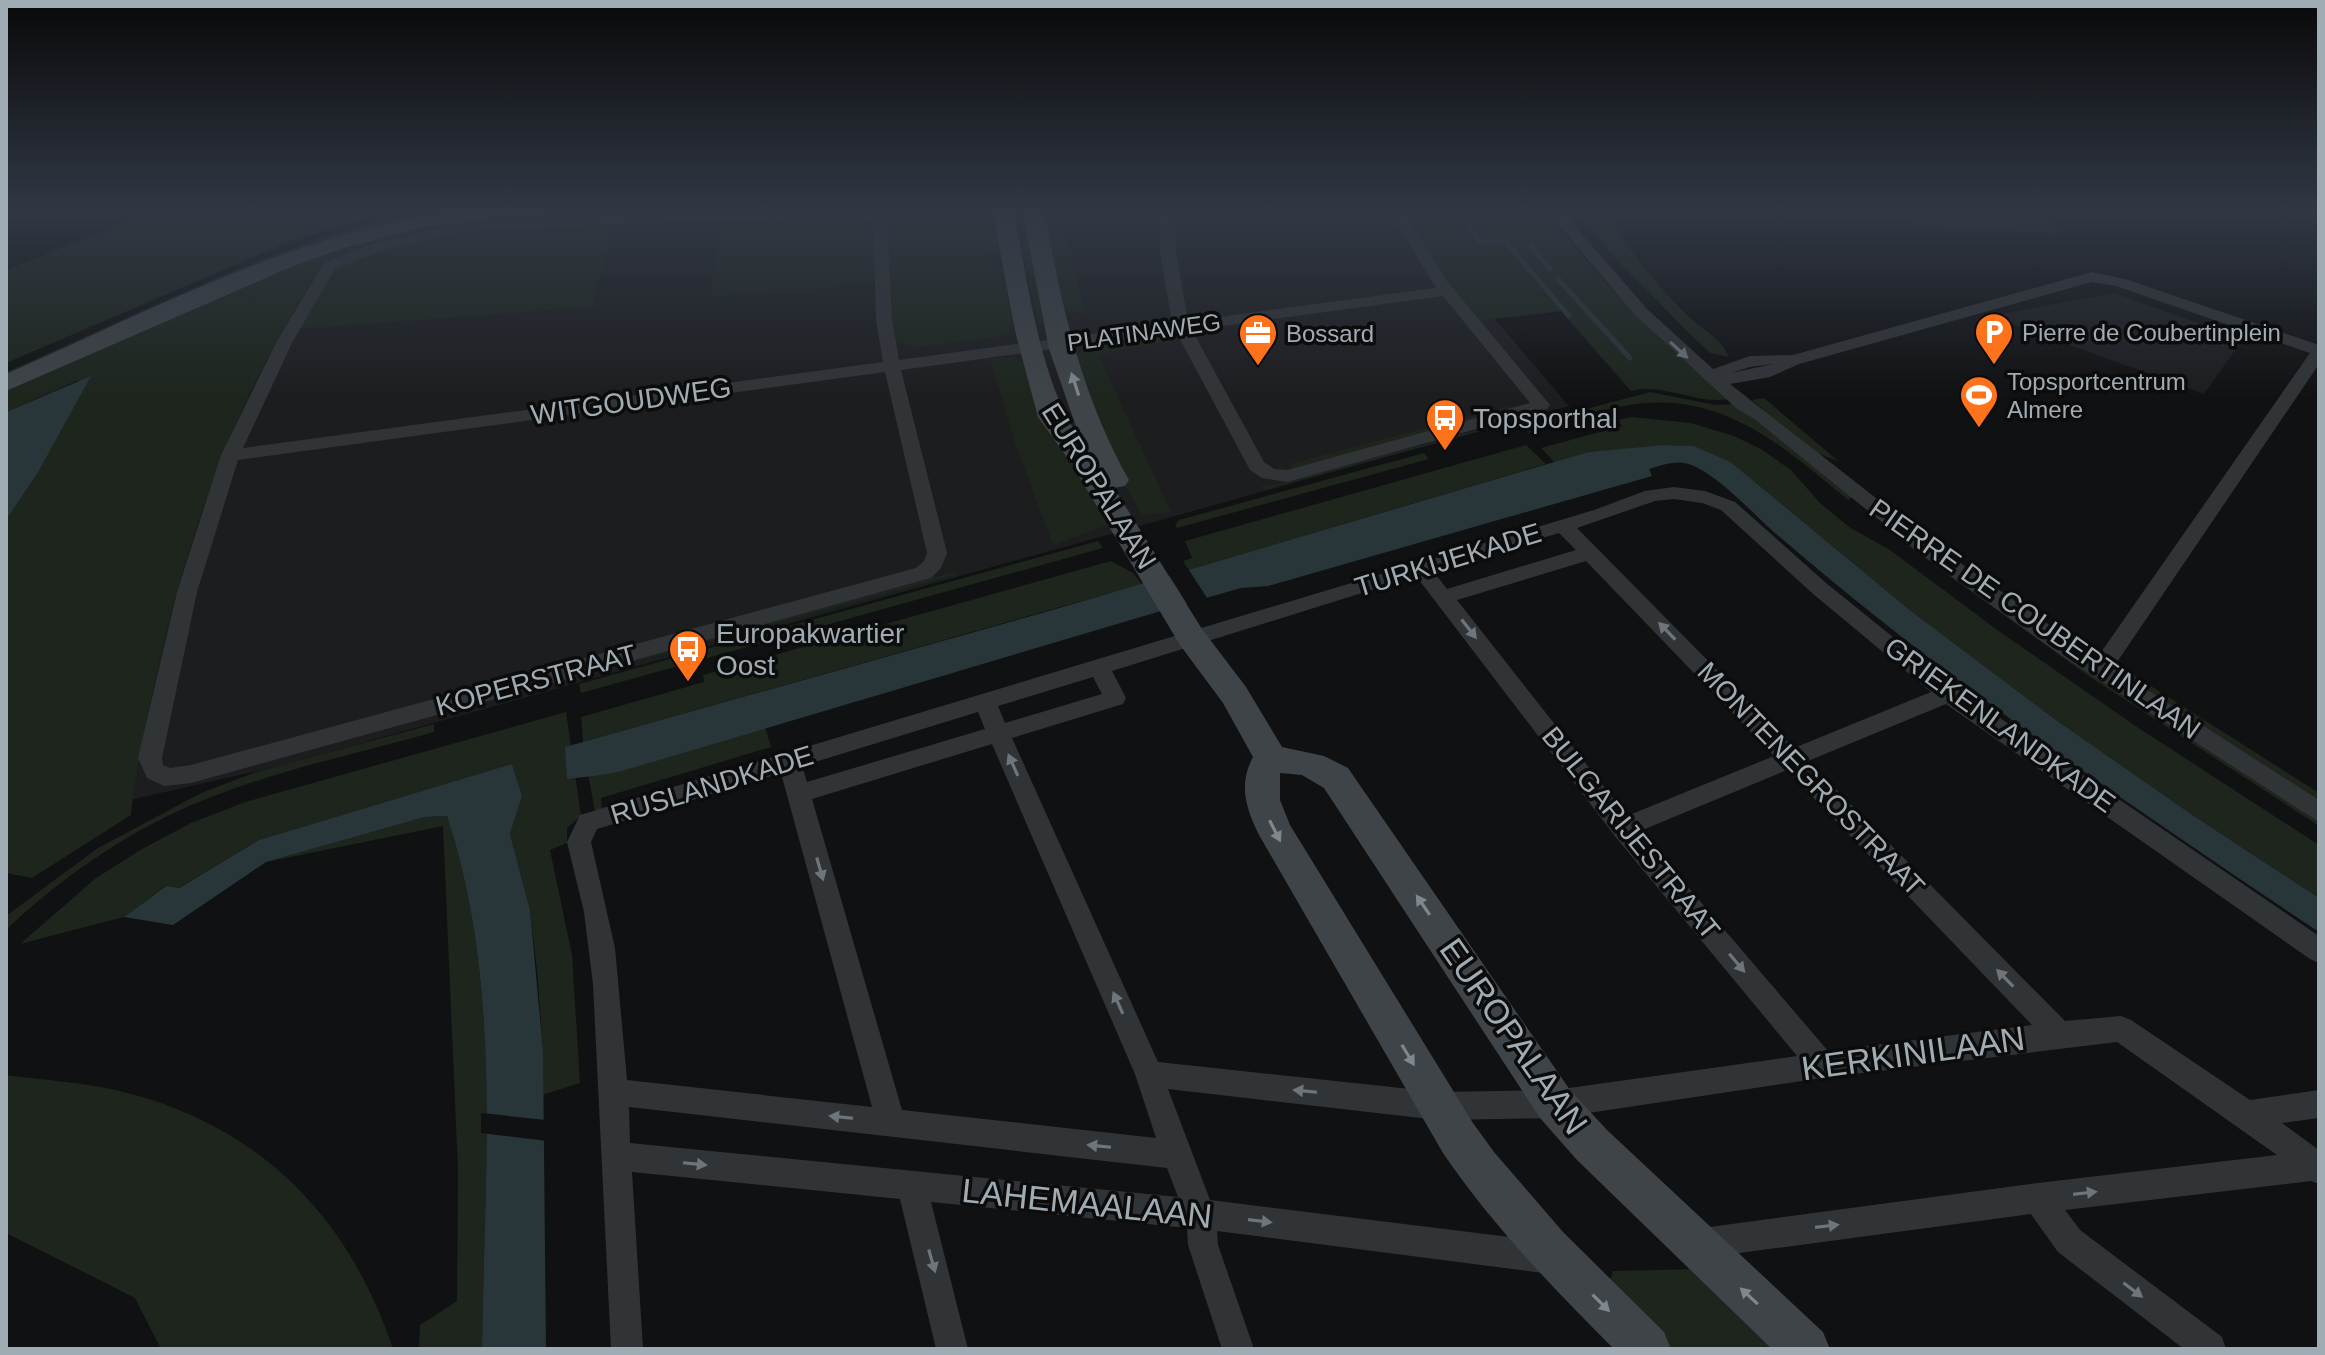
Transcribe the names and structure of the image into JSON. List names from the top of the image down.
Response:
{
  "streets": {
    "street": [
      "PLATINAWEG",
      "WITGOUDWEG",
      "EUROPALAAN",
      "TURKIJEKADE",
      "PIERRE DE COUBERTINLAAN",
      "KOPERSTRAAT",
      "GRIEKENLANDKADE",
      "MONTENEGROSTRAAT",
      "RUSLANDKADE",
      "BULGARIJESTRAAT",
      "KERKINILAAN",
      "LAHEMAALAAN"
    ]
  },
  "crossings": [
    ["PLATINAWEG", "WITGOUDWEG"],
    ["PLATINAWEG", "EUROPALAAN"],
    ["WITGOUDWEG", "EUROPALAAN"],
    ["WITGOUDWEG", "KOPERSTRAAT"],
    ["EUROPALAAN", "TURKIJEKADE"],
    ["EUROPALAAN", "RUSLANDKADE"],
    ["EUROPALAAN", "KERKINILAAN"],
    ["TURKIJEKADE", "GRIEKENLANDKADE"],
    ["TURKIJEKADE", "MONTENEGROSTRAAT"],
    ["TURKIJEKADE", "RUSLANDKADE"],
    ["TURKIJEKADE", "BULGARIJESTRAAT"],
    ["MONTENEGROSTRAAT", "KERKINILAAN"],
    ["RUSLANDKADE", "LAHEMAALAAN"],
    ["BULGARIJESTRAAT", "KERKINILAAN"]
  ],
  "one_way": ["MONTENEGROSTRAAT", "BULGARIJESTRAAT"],
  "places": {
    "parking": ["Pierre de Coubertinplein"],
    "office": ["Bossard"],
    "sports": ["Topsportcentrum Almere"],
    "bus stop": ["Topsporthal", "Europakwartier Oost"]
  }
}
